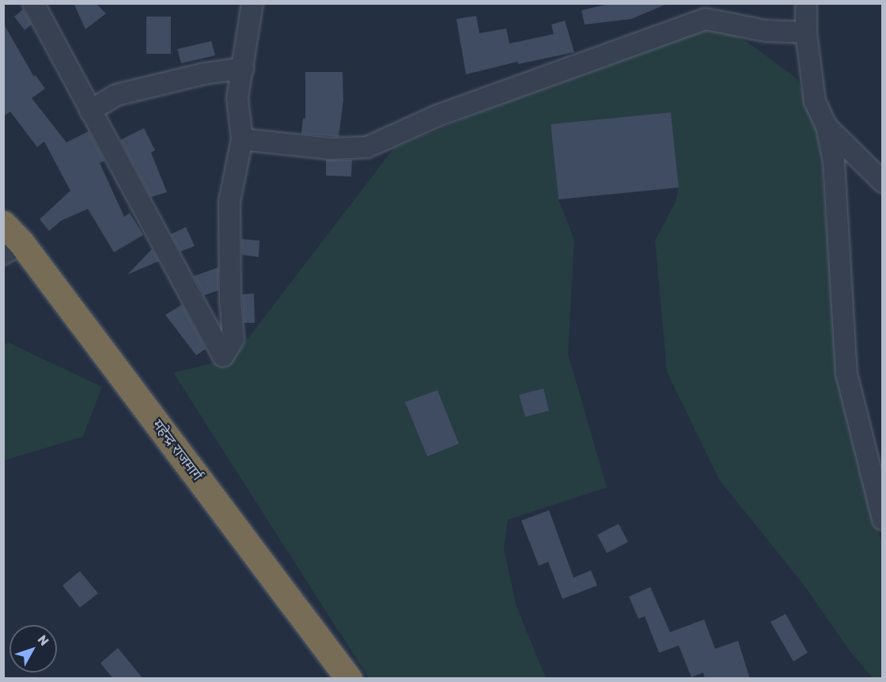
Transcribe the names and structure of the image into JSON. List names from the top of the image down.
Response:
{
  "streets": {
    "highway": ["महेन्द्र राजमार्ग"]
  },
  "north": "top right"
}
